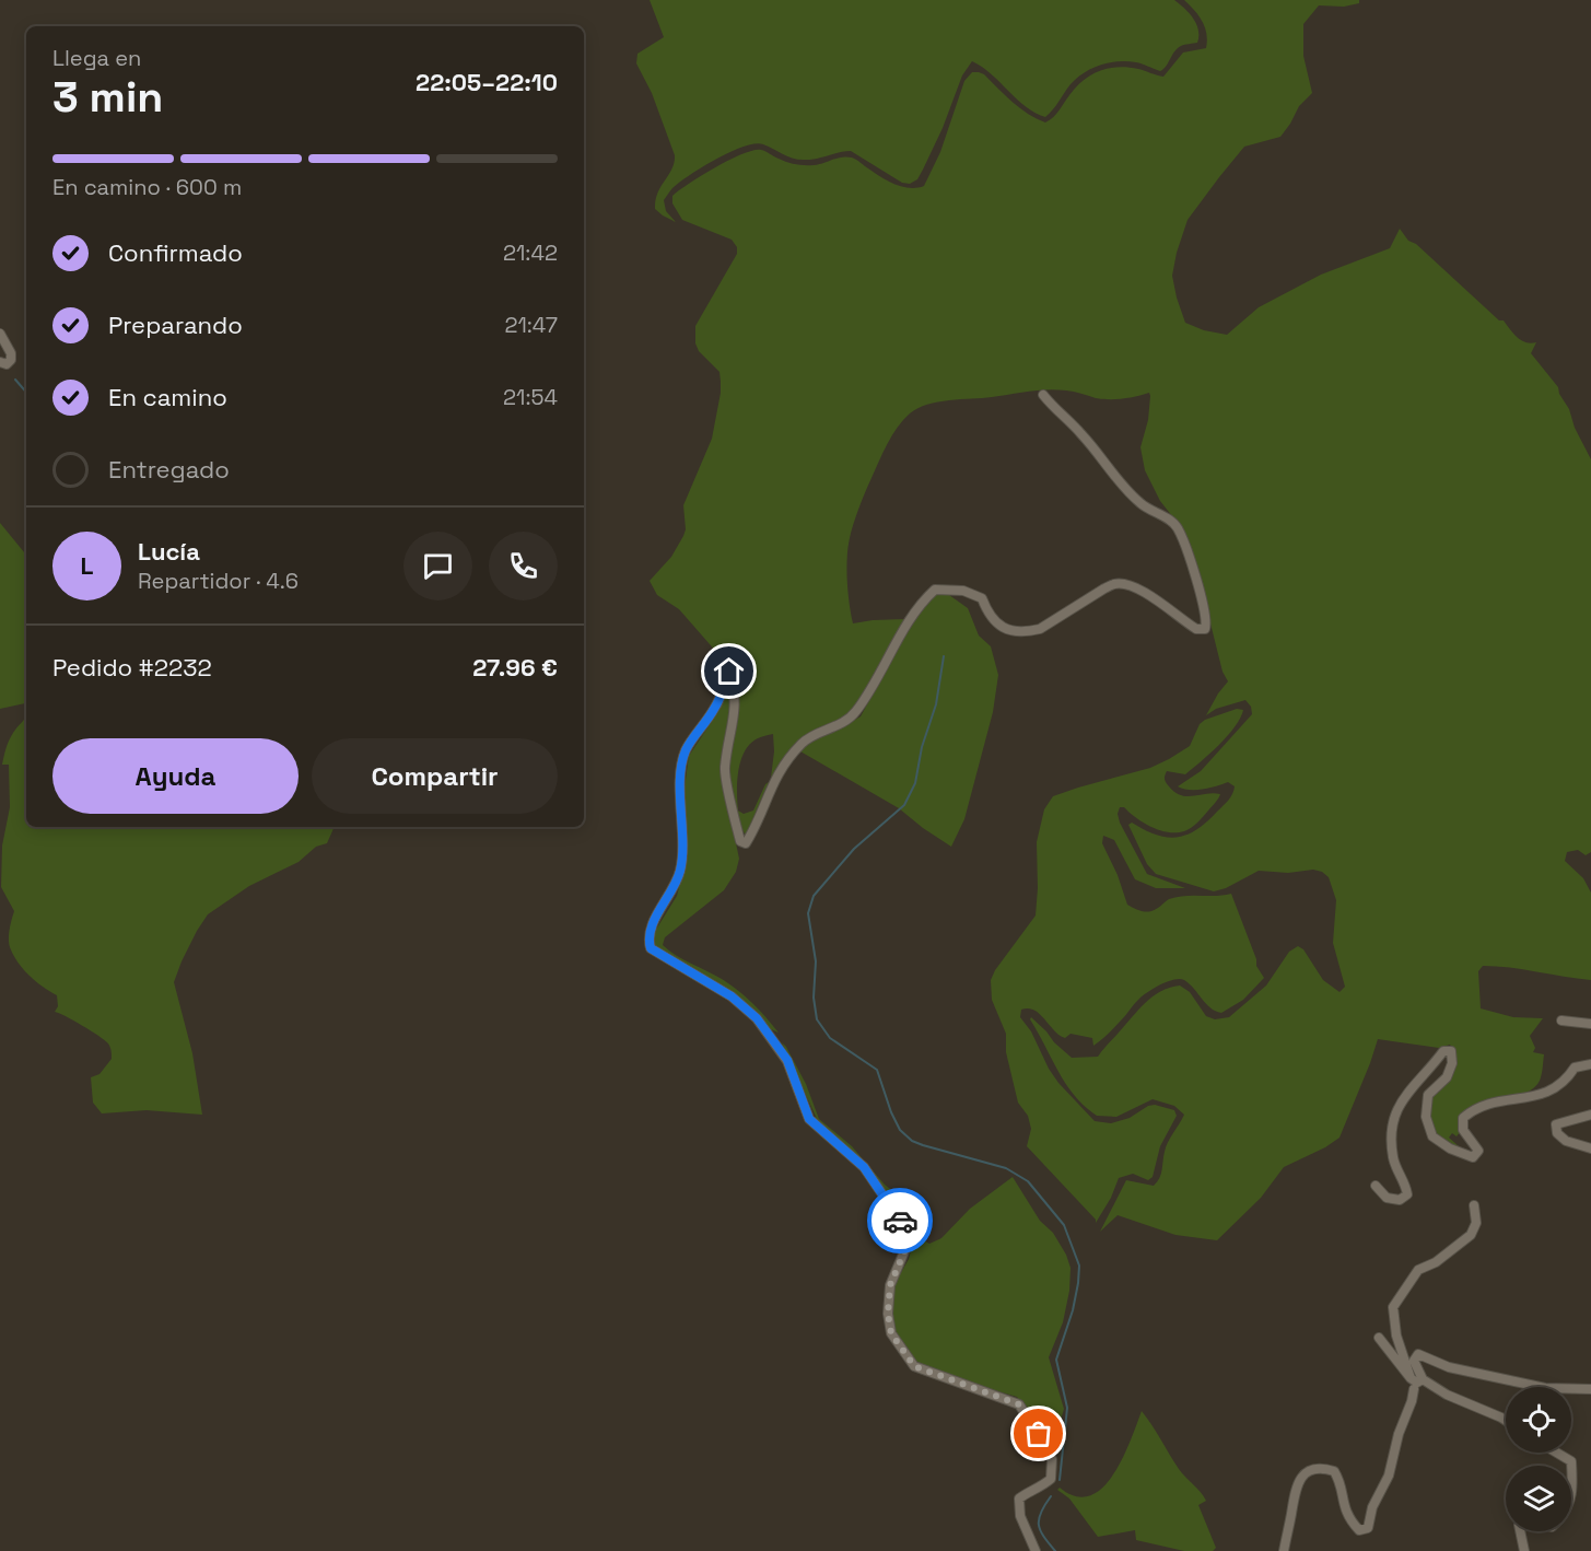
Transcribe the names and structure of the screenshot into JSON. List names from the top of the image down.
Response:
{
  "page": {
    "heading": ["3 min", "Llega en", "22:05–22:10"],
    "panel": [
      "Lucía",
      "Repartidor · 4.6",
      "Pedido #2232",
      "27.96 €"
    ],
    "bar": "En camino · 600 m",
    "list": [
      ["Confirmado", "21:42"],
      ["Preparando", "21:47"],
      ["En camino", "21:54"],
      "Entregado"
    ],
    "round": "L",
    "buttons": ["Ayuda", "Compartir"]
  }
}
